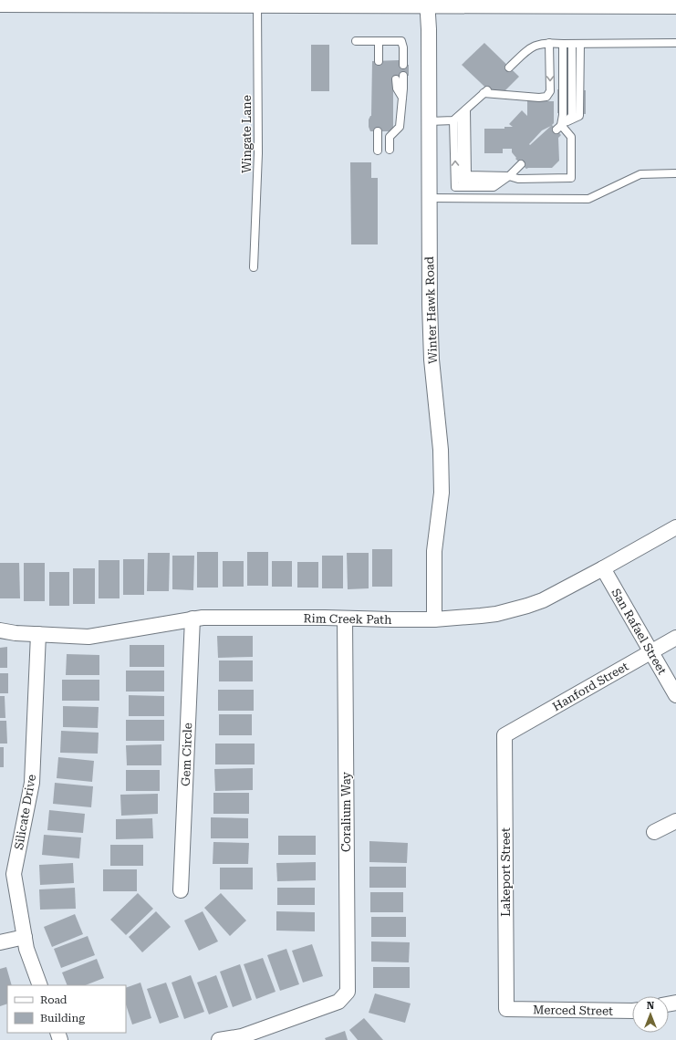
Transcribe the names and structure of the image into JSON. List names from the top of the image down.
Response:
{
  "streets": {
    "street": [
      "Winter Hawk Road",
      "Rim Creek Path",
      "San Rafael Street",
      "Hanford Street",
      "Gem Circle",
      "Silicate Drive",
      "Coralium Way",
      "Lakeport Street",
      "Merced Street"
    ],
    "lane": ["Wingate Lane"]
  },
  "crossings": [
    ["Winter Hawk Road", "Rim Creek Path"],
    ["Rim Creek Path", "San Rafael Street"],
    ["Rim Creek Path", "Gem Circle"],
    ["Rim Creek Path", "Silicate Drive"],
    ["Rim Creek Path", "Coralium Way"],
    ["San Rafael Street", "Hanford Street"],
    ["Hanford Street", "Lakeport Street"],
    ["Lakeport Street", "Merced Street"]
  ],
  "legend": ["Road", "Building"],
  "north": "top"
}
